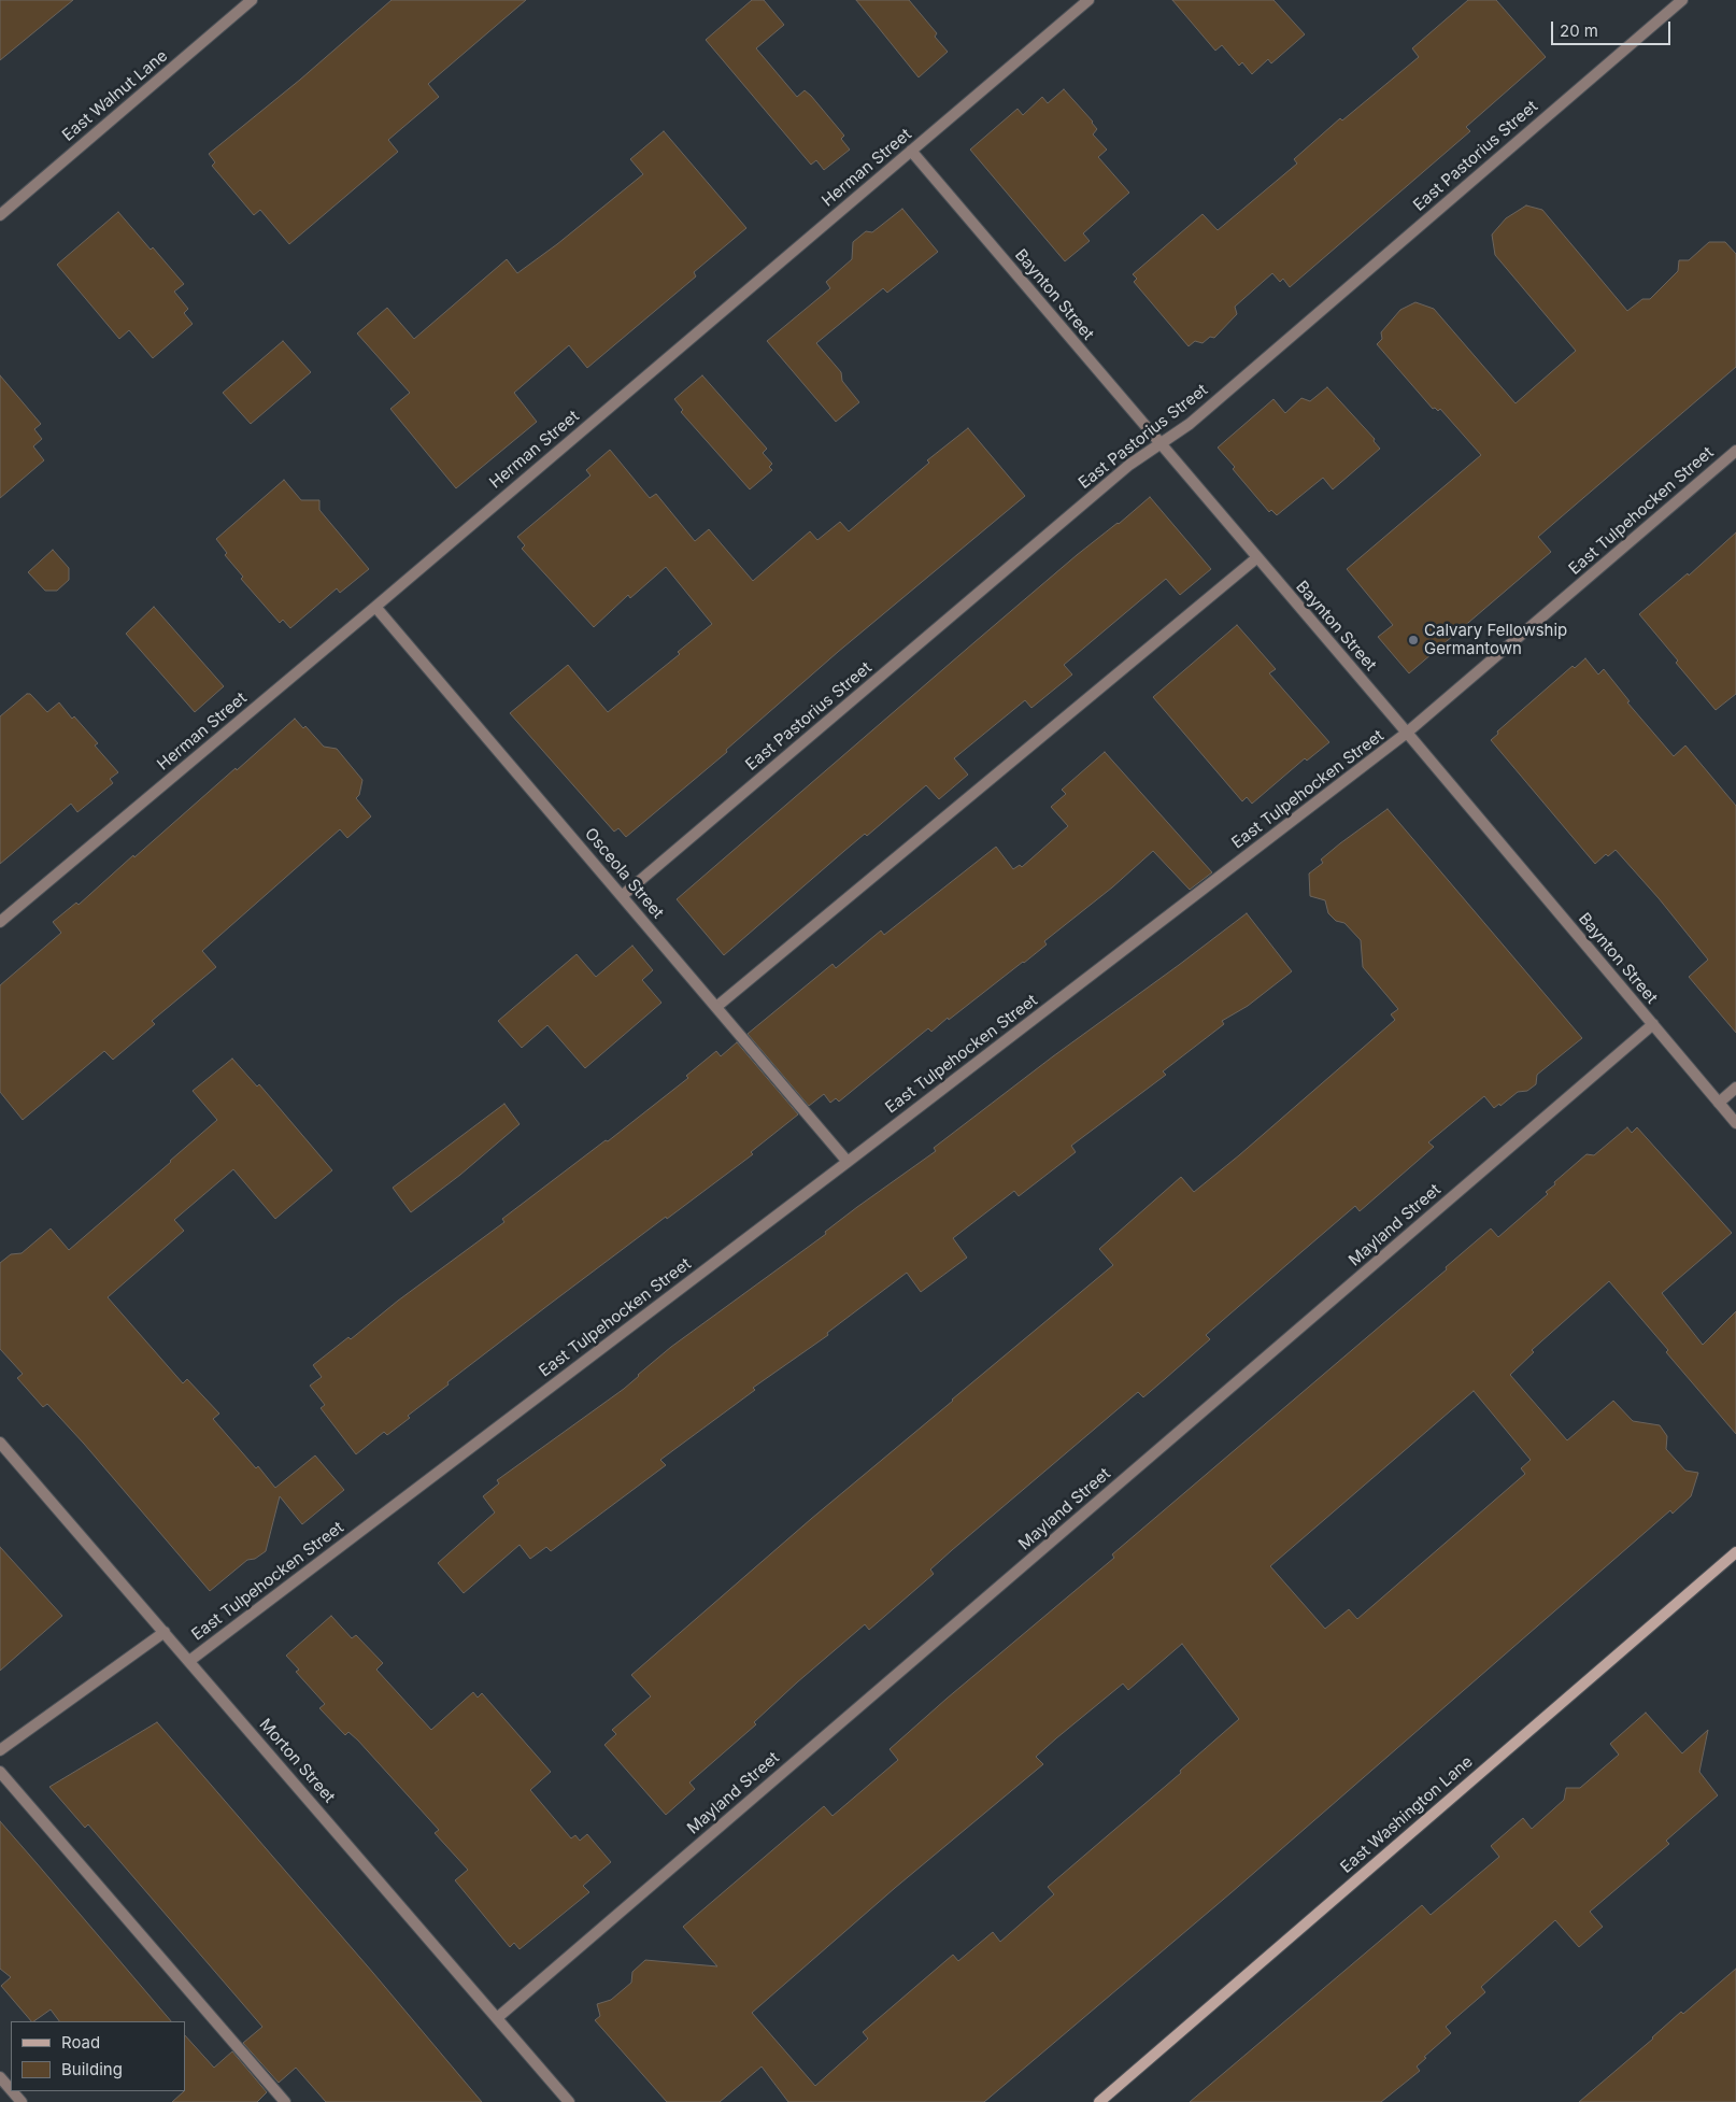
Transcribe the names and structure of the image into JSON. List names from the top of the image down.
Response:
{
  "streets": {
    "main road": ["East Washington Lane"],
    "street": [
      "East Walnut Lane",
      "East Pastorius Street",
      "Herman Street",
      "Baynton Street",
      "East Tulpehocken Street",
      "Osceola Street",
      "Mayland Street",
      "Morton Street"
    ]
  },
  "crossings": [
    ["East Pastorius Street", "Baynton Street"],
    ["East Pastorius Street", "Osceola Street"],
    ["Herman Street", "Baynton Street"],
    ["Herman Street", "Osceola Street"],
    ["Baynton Street", "East Tulpehocken Street"],
    ["Baynton Street", "Mayland Street"],
    ["East Tulpehocken Street", "Osceola Street"],
    ["East Tulpehocken Street", "Morton Street"],
    ["Mayland Street", "Morton Street"]
  ],
  "places": ["Calvary Fellowship Germantown"],
  "legend": ["Road", "Building"],
  "scale_bar": "20 m"
}
